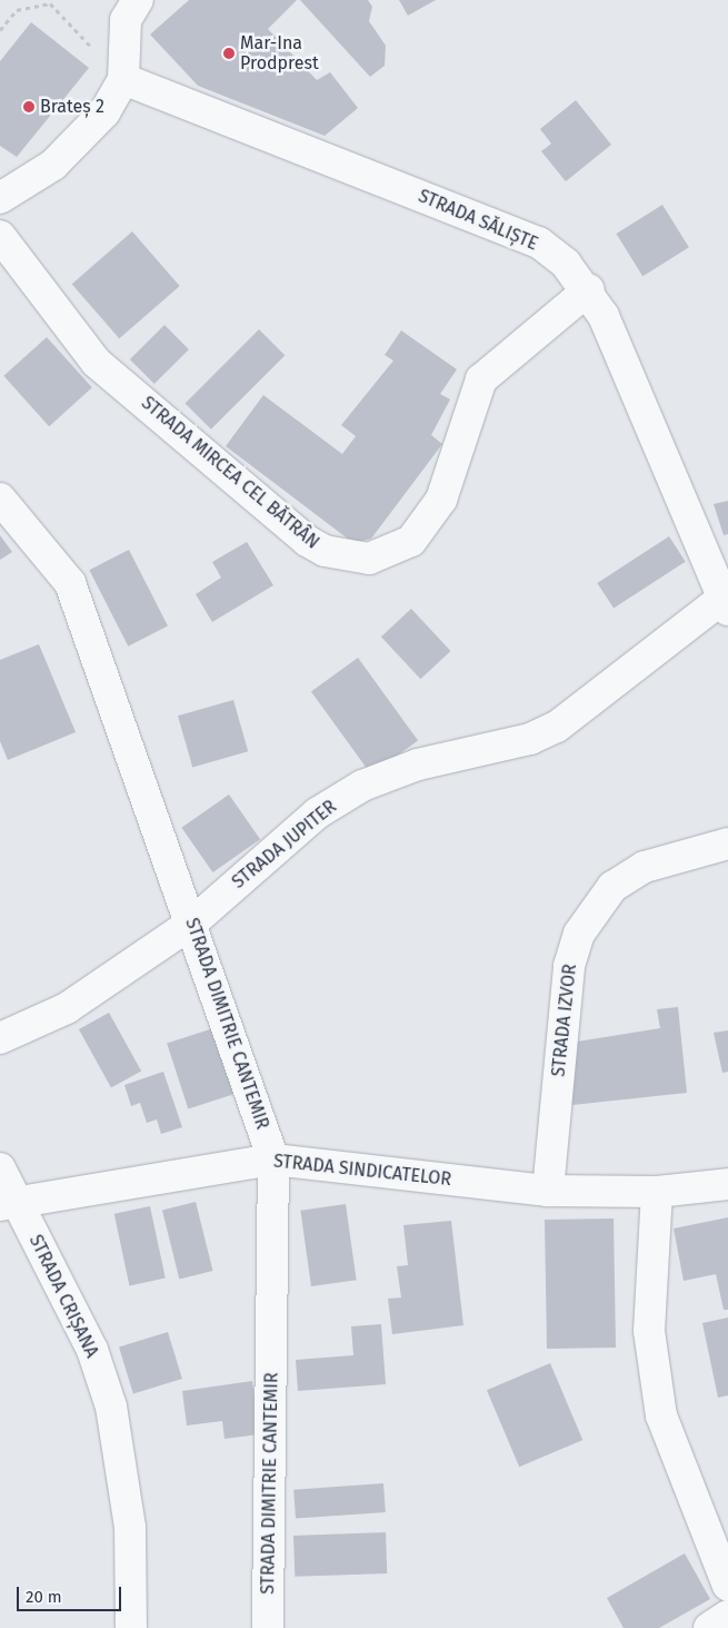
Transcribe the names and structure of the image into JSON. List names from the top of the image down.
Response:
{
  "streets": {
    "street": [
      "STRADA SĂLIȘTE",
      "STRADA MIRCEA CEL BĂTRÂN",
      "STRADA JUPITER",
      "STRADA IZVOR",
      "STRADA DIMITRIE CANTEMIR",
      "STRADA SINDICATELOR",
      "STRADA CRIȘANA"
    ]
  },
  "crossings": [
    ["STRADA SĂLIȘTE", "STRADA MIRCEA CEL BĂTRÂN"],
    ["STRADA SĂLIȘTE", "STRADA JUPITER"],
    ["STRADA JUPITER", "STRADA DIMITRIE CANTEMIR"],
    ["STRADA IZVOR", "STRADA SINDICATELOR"],
    ["STRADA DIMITRIE CANTEMIR", "STRADA SINDICATELOR"],
    ["STRADA SINDICATELOR", "STRADA CRIȘANA"]
  ],
  "places": ["Mar-Ina Prodprest", "Brateș 2"],
  "scale_bar": "20 m"
}
